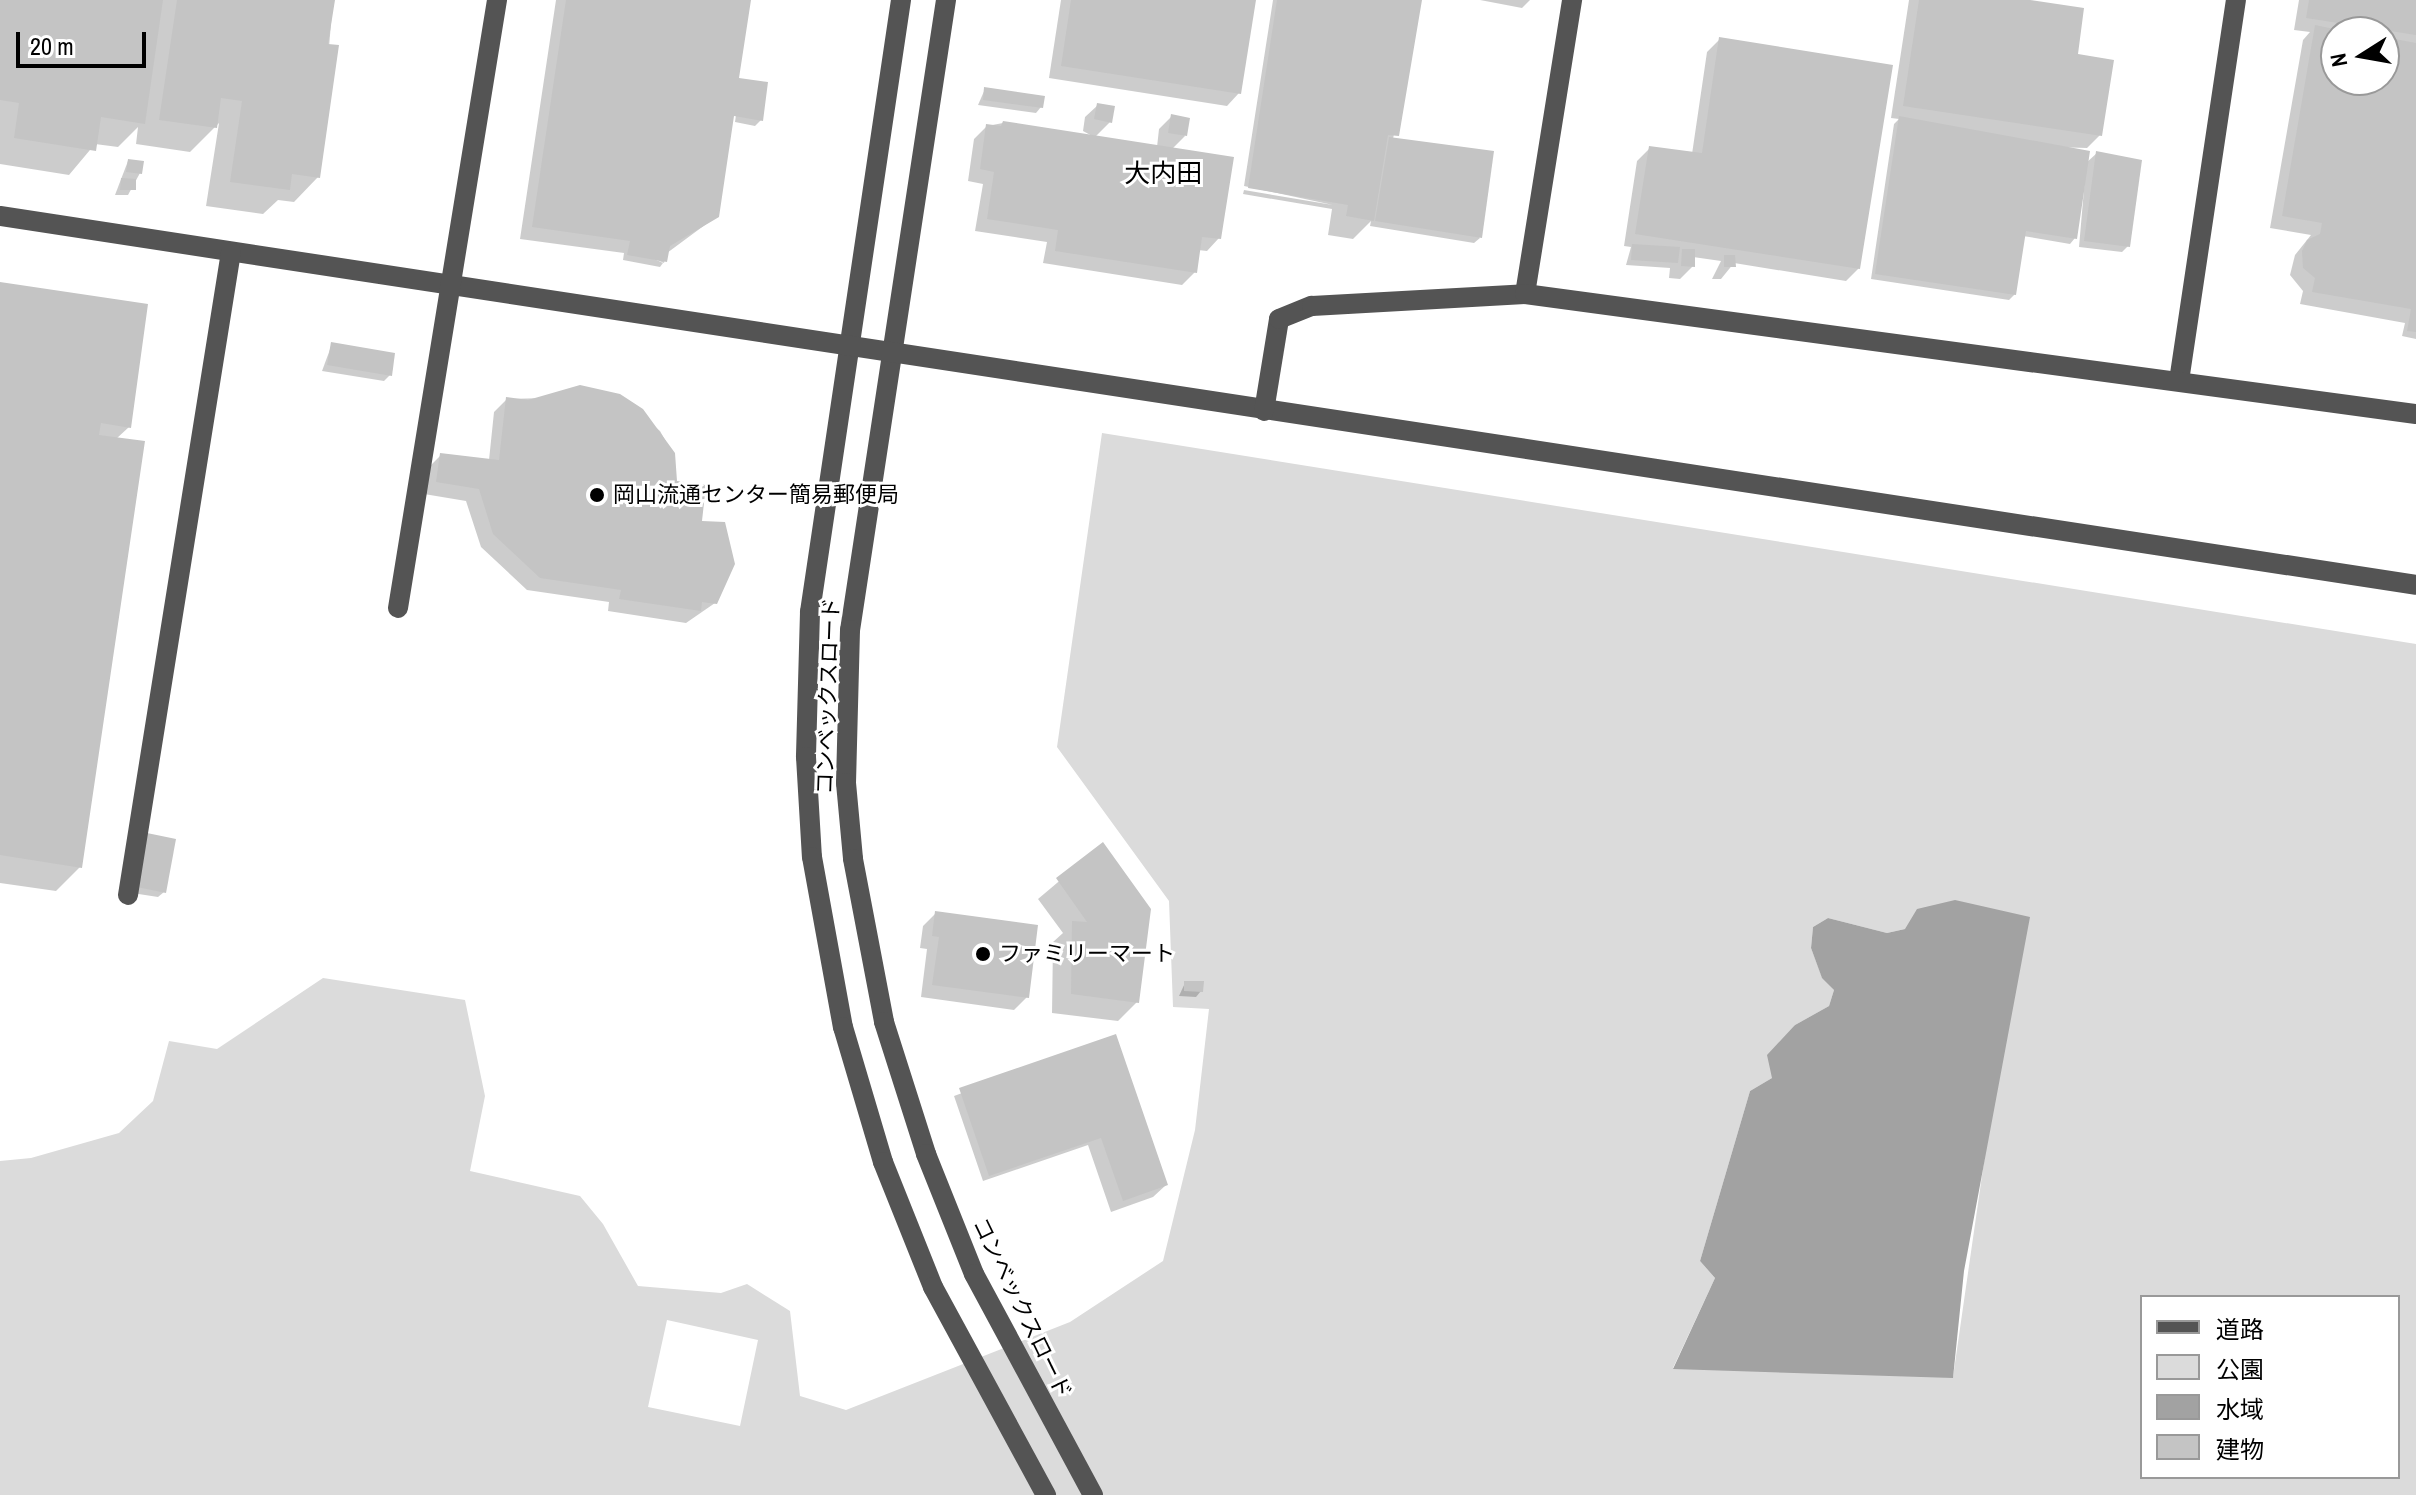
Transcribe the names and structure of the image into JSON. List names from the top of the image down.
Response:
{
  "streets": {
    "street": ["コンベックスロード"]
  },
  "districts": ["大内田"],
  "places": ["岡山流通センター簡易郵便局", "ファミリーマート"],
  "legend": [
    "道路",
    "公園",
    "水域",
    "建物"
  ],
  "scale_bar": "20 m",
  "north": "left"
}
